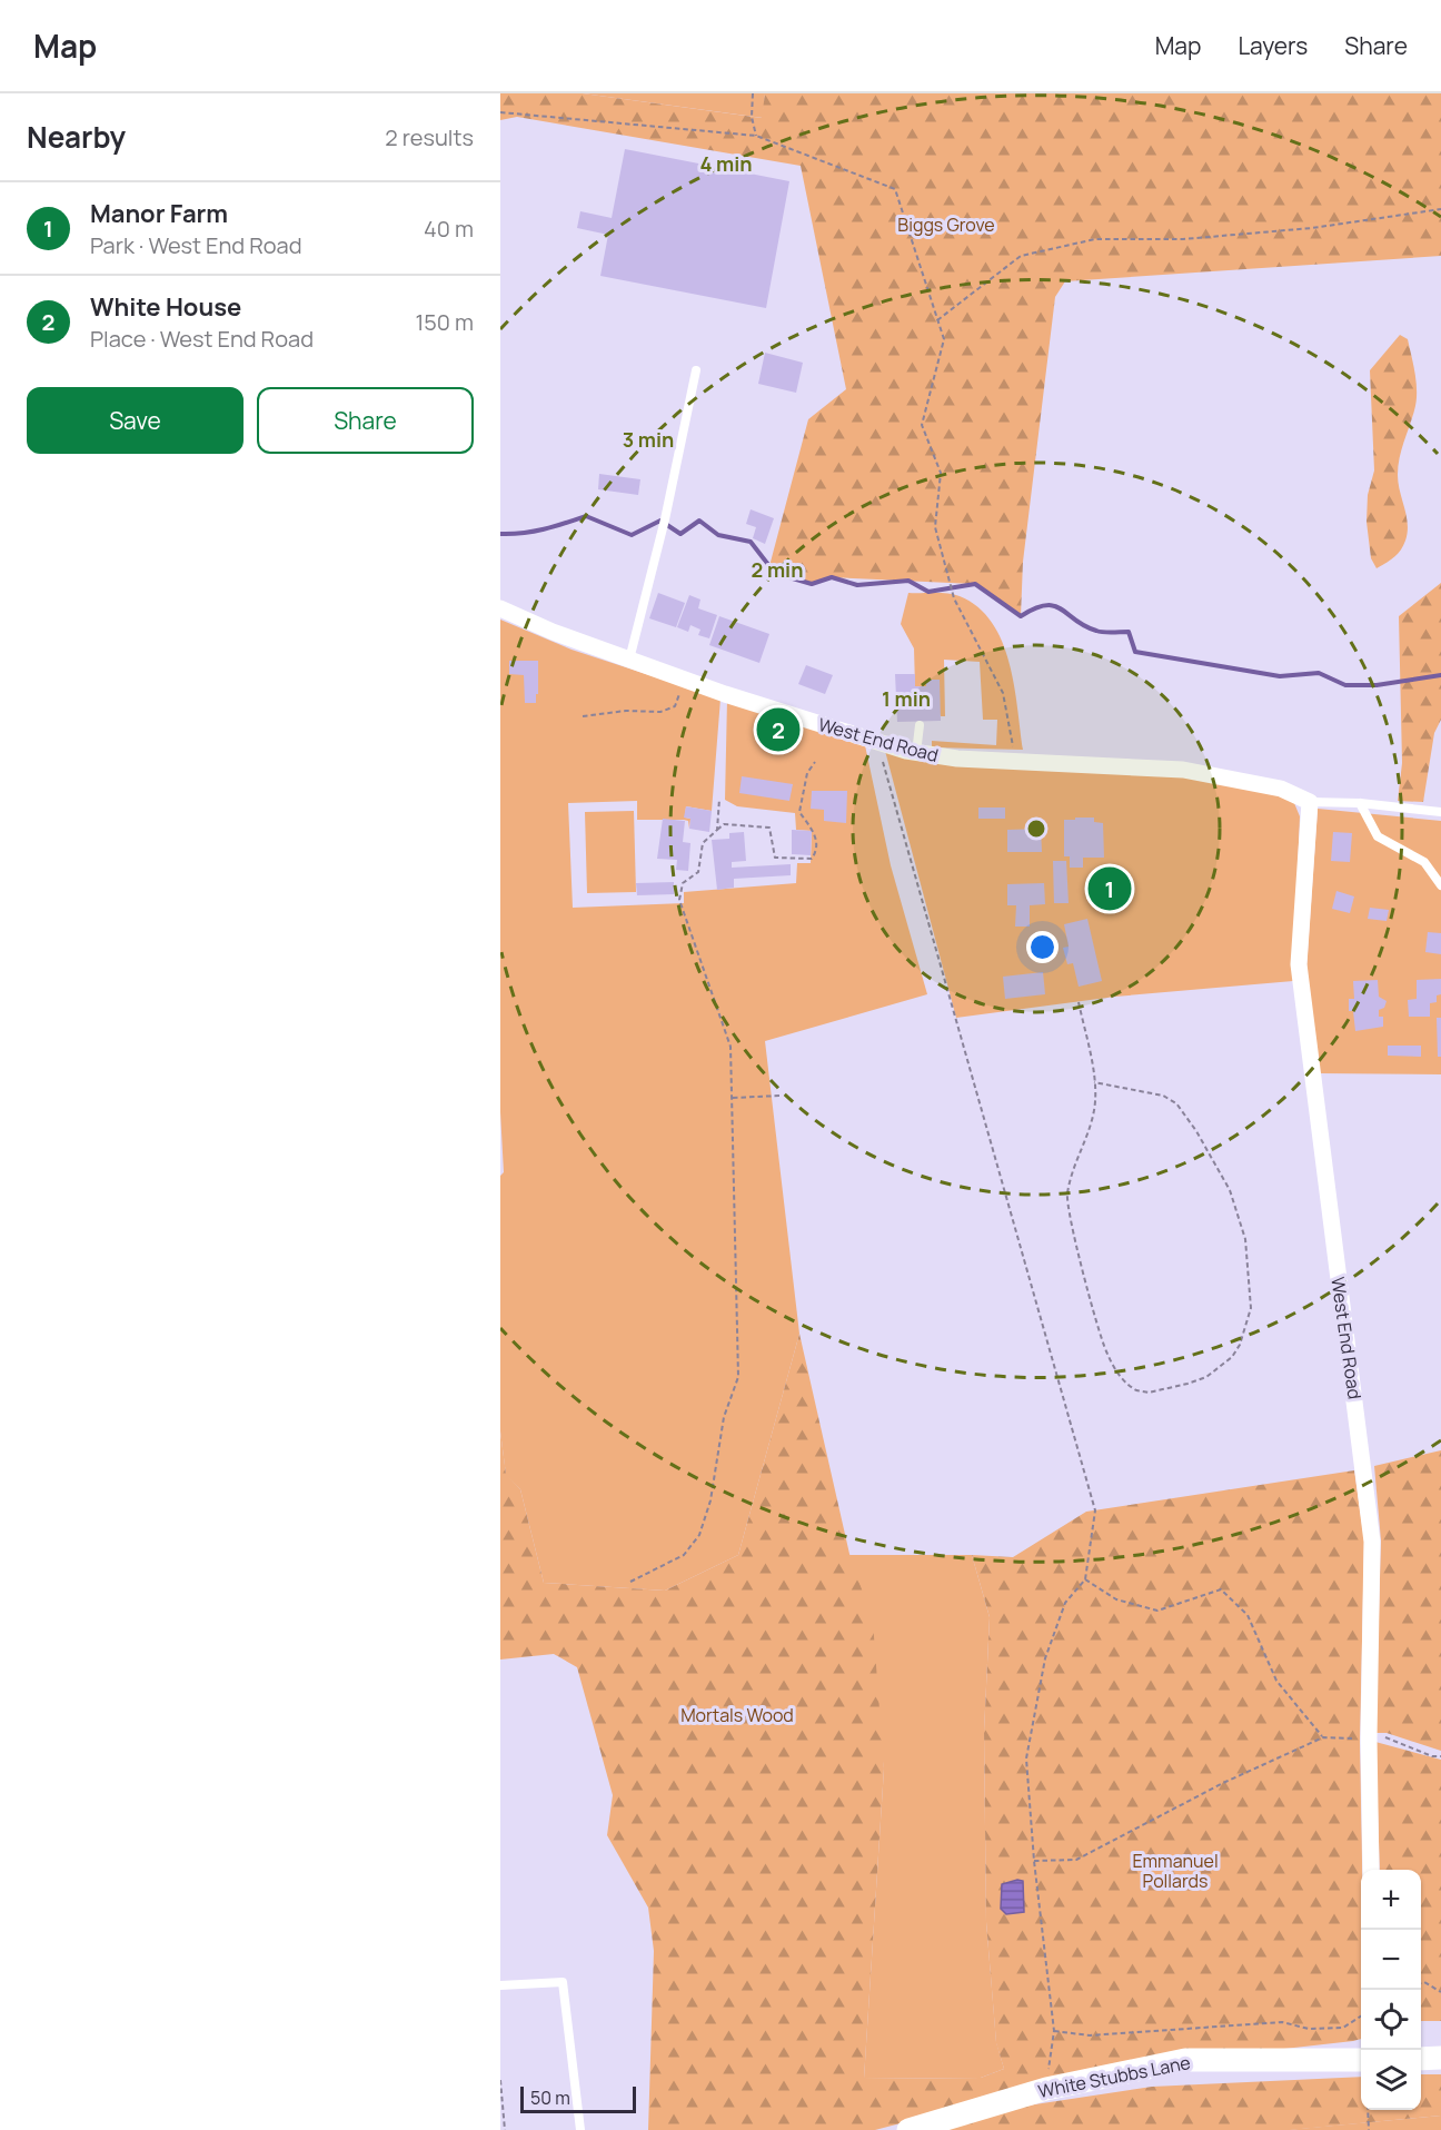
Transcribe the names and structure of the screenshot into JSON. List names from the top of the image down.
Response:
{
  "streets": {
    "street": ["West End Road", "White Stubbs Lane"]
  },
  "parks": ["Biggs Grove", "Mortals Wood", "Emmanuel Pollards"],
  "scale_bar": "50 m",
  "page": {
    "header": "Map",
    "nav": ["Map", "Layers", "Share"],
    "heading": ["Nearby", "2 results"],
    "list": [
      {
        "mark": "1",
        "name": "Manor Farm",
        "note": "Park · West End Road",
        "value": "40 m"
      },
      {
        "mark": "2",
        "name": "White House",
        "note": "Place · West End Road",
        "value": "150 m"
      }
    ],
    "buttons": ["Save", "Share"],
    "pins": ["2", "1"],
    "map_buttons": ["+", "−"],
    "scale": "50 m"
  },
  "rings": [
    "4 min",
    "3 min",
    "2 min",
    "1 min"
  ]
}
